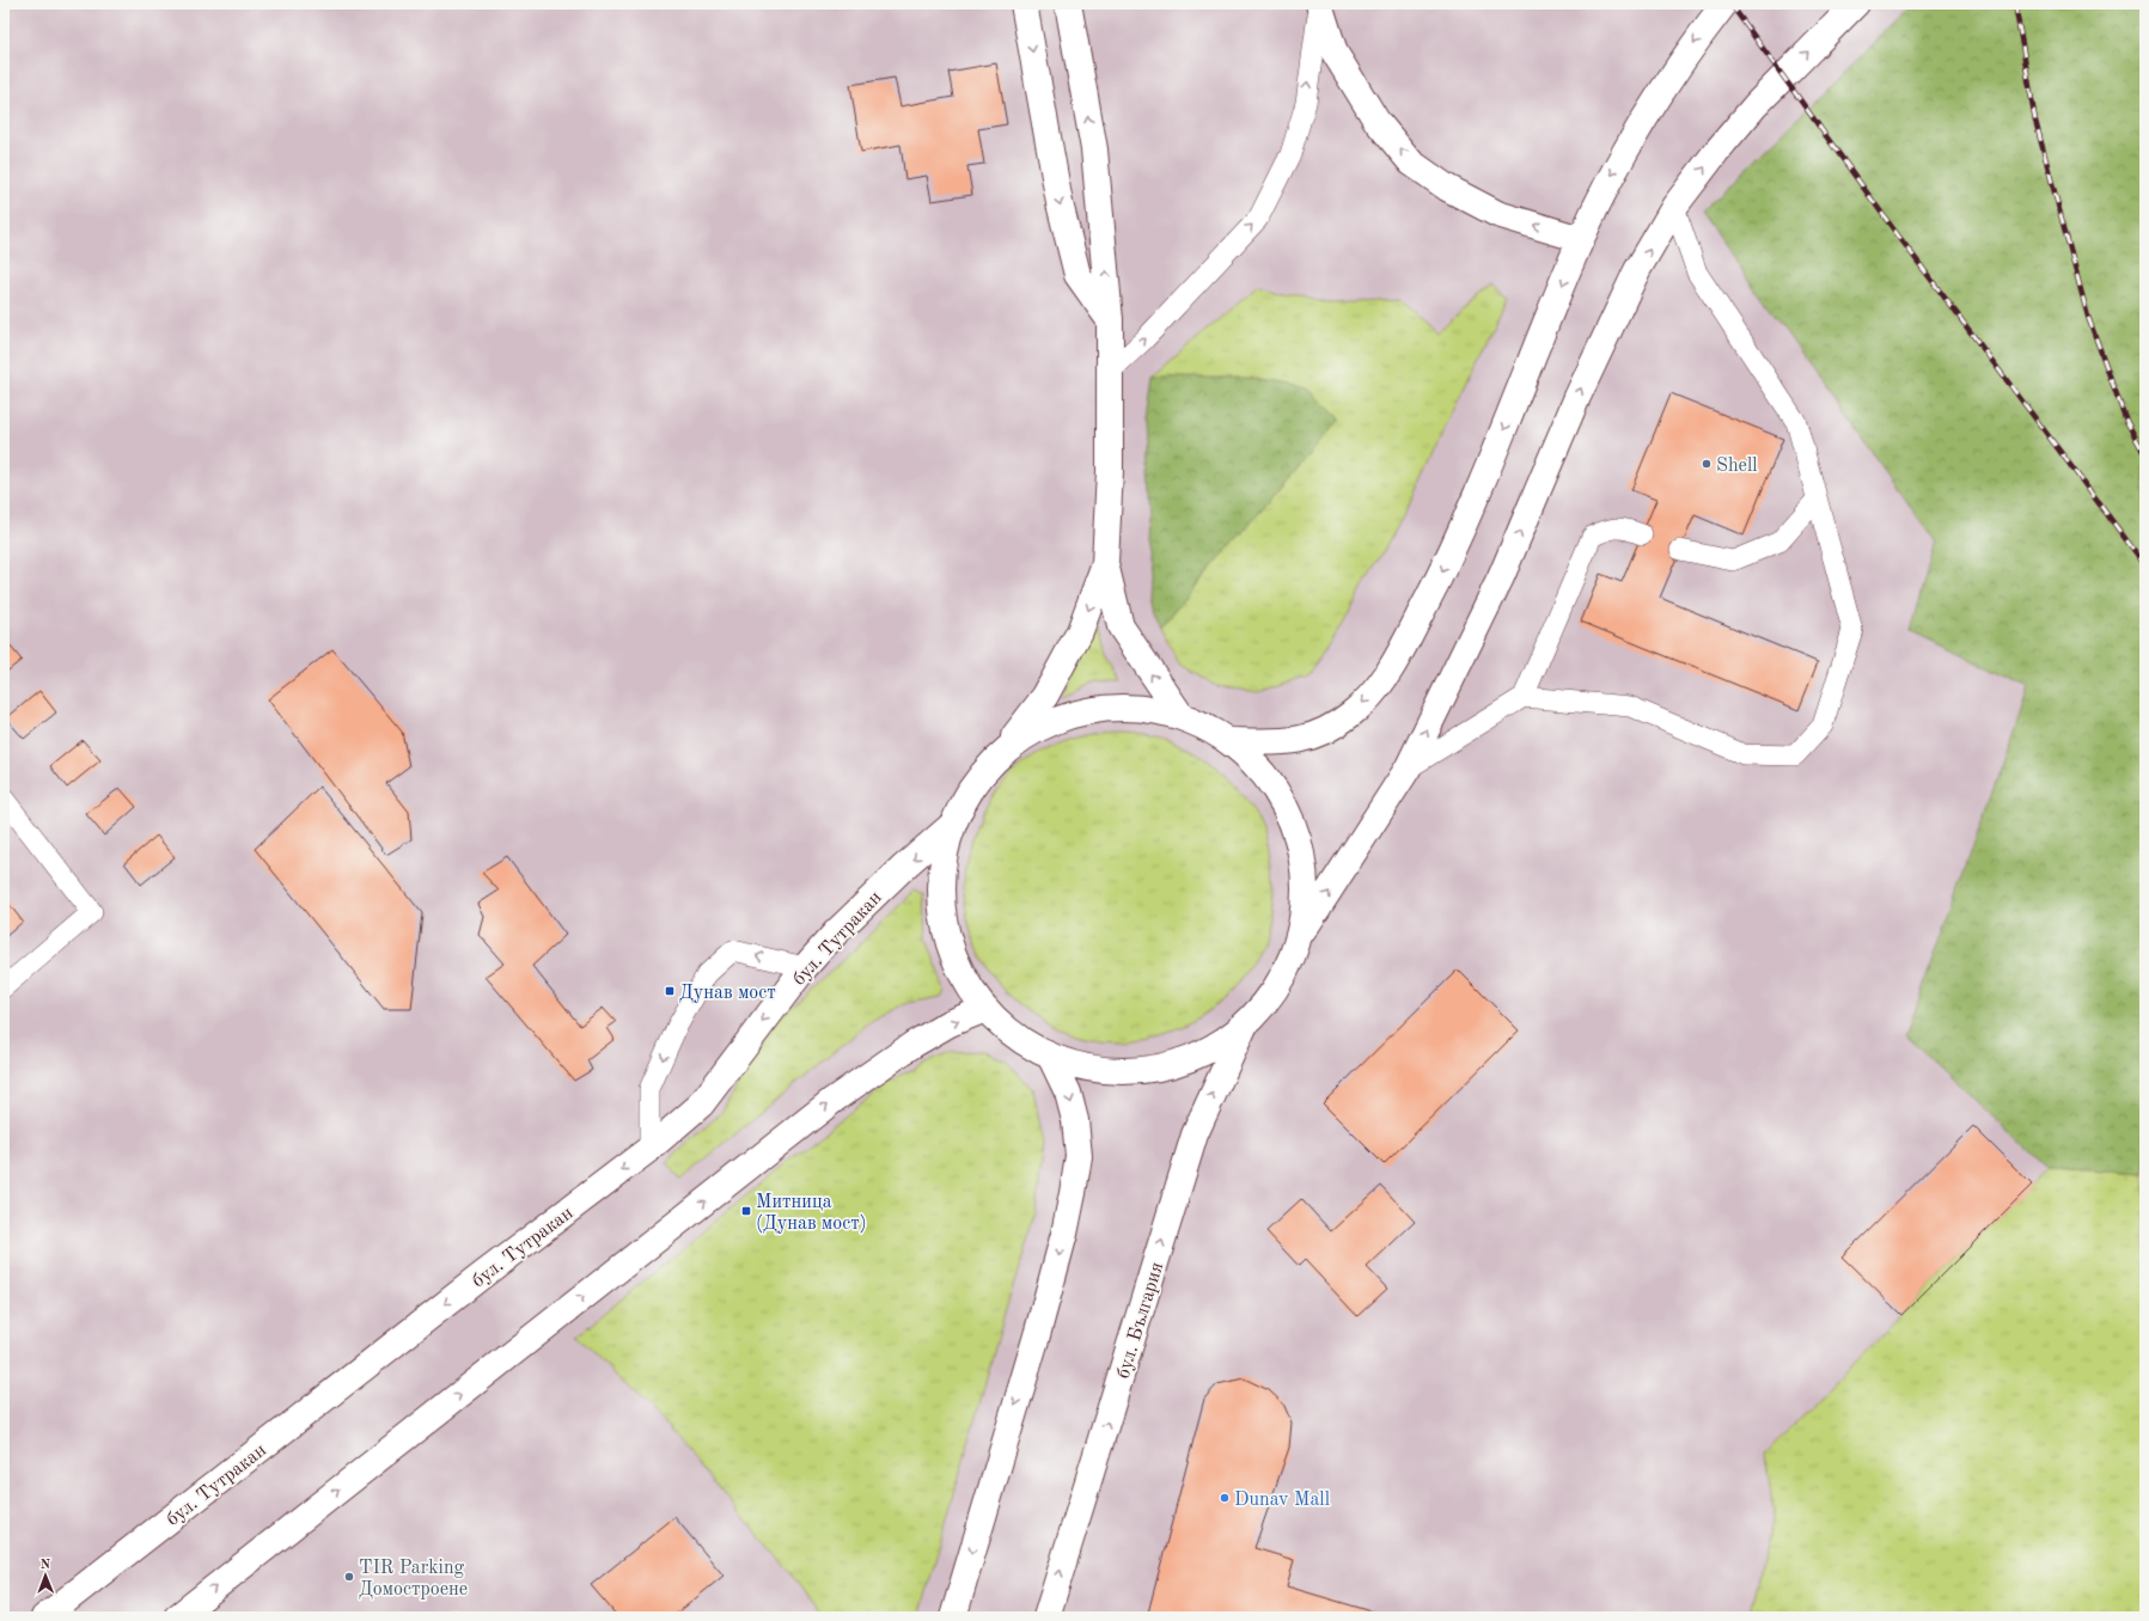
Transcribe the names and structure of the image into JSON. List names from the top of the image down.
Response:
{
  "streets": {
    "main road": ["бул. Тутракан", "бул. България"]
  },
  "places": {
    "other": ["Shell", "Dunav Mall", "TIR Parking Домостроене"],
    "transit": ["Дунав мост", "Митница (Дунав мост)"]
  },
  "north": "top"
}
